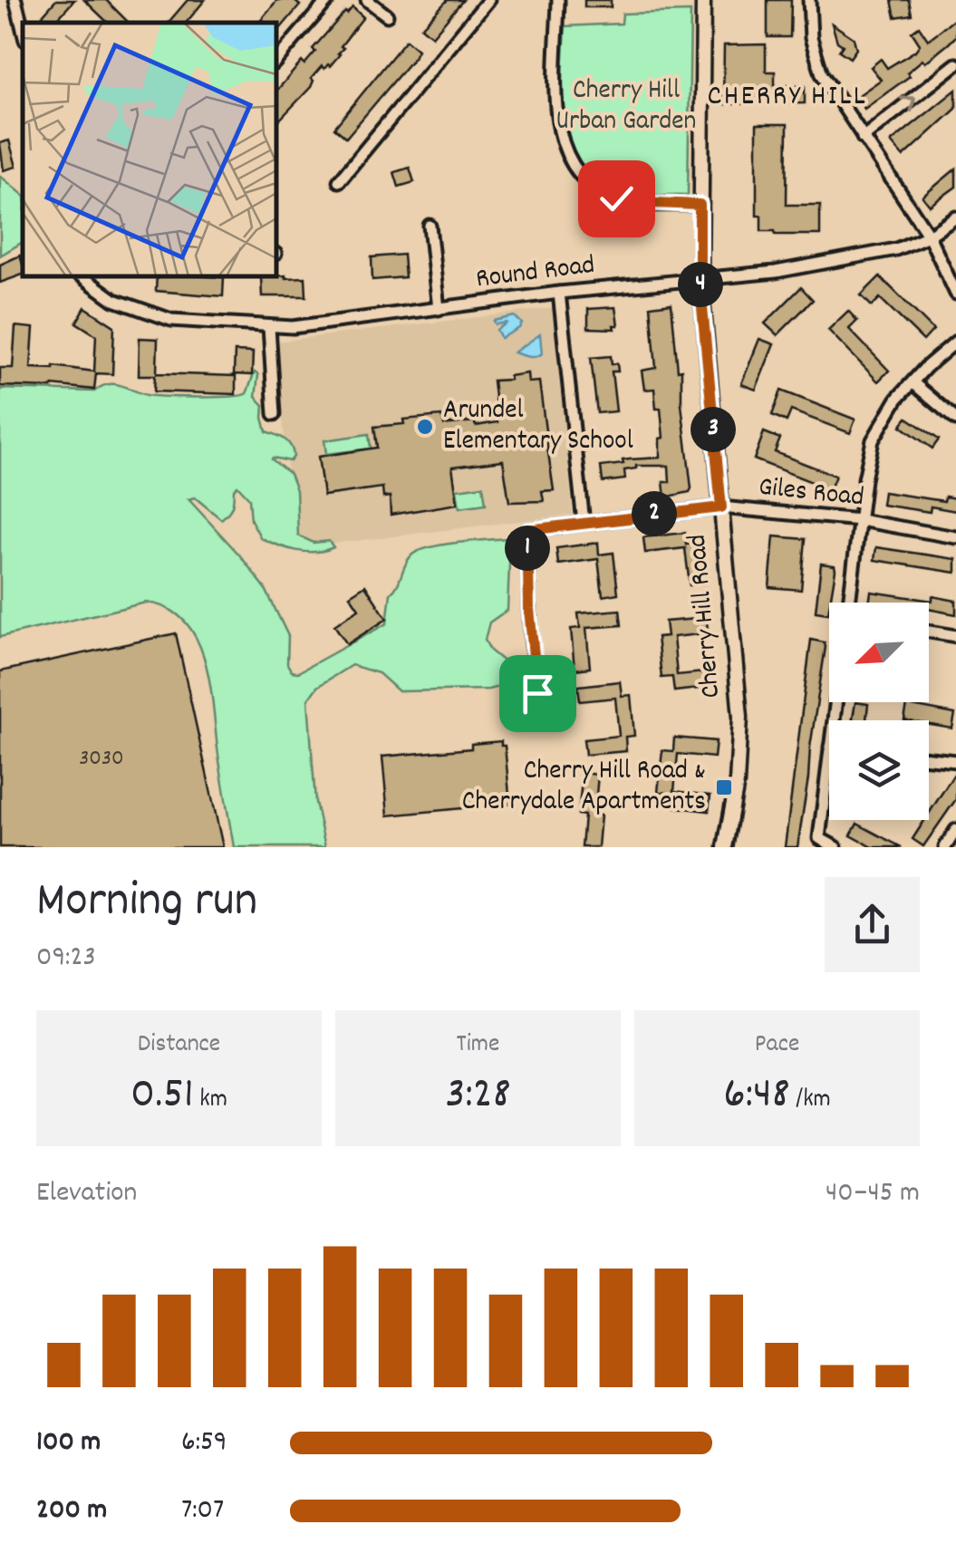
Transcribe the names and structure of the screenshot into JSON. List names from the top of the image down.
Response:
{
  "streets": {
    "street": ["Round Road", "Giles Road", "Cherry Hill Road"]
  },
  "crossings": [
    ["Round Road", "Cherry Hill Road"],
    ["Giles Road", "Cherry Hill Road"]
  ],
  "districts": ["CHERRY HILL"],
  "parks": ["Cherry Hill Urban Garden"],
  "places": {
    "other": ["Arundel Elementary School"],
    "transit": ["Cherry Hill Road & Cherrydale Apartments"]
  },
  "house_numbers": ["3030"],
  "north": "bottom left",
  "page": {
    "pins": [
      "4",
      "3",
      "2",
      "1"
    ],
    "heading": ["Morning run", "09:23"],
    "stats": [
      ["Distance", "0.51 km"],
      ["Time", "3:28"],
      ["Pace", "6:48 /km"]
    ],
    "chart": ["Elevation", "40–45 m"],
    "list": [
      {
        "name": "100 m",
        "note": "6:59"
      },
      {
        "name": "200 m",
        "note": "7:07"
      }
    ]
  }
}
